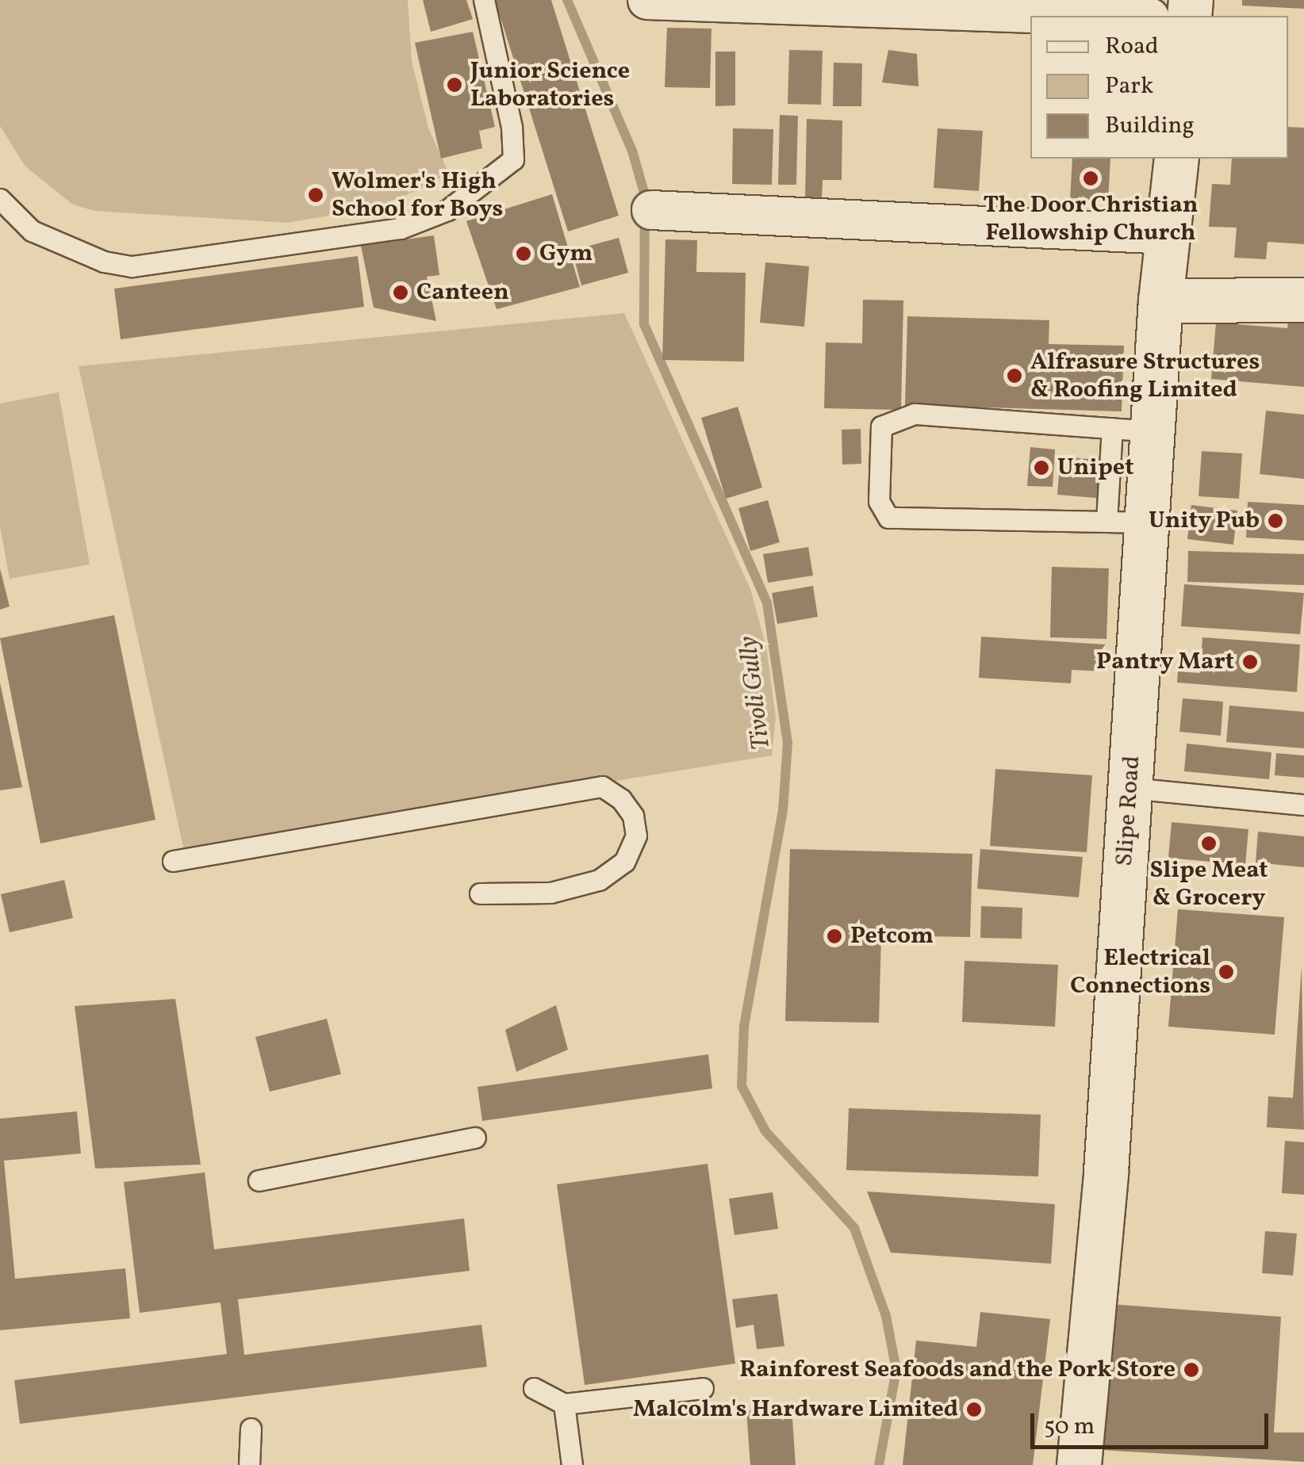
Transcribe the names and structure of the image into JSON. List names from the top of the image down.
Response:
{
  "streets": {
    "main road": ["Slipe Road"]
  },
  "water": ["Tivoli Gully"],
  "places": [
    "Junior Science Laboratories",
    "The Door Christian Fellowship Church",
    "Wolmer's High School for Boys",
    "Gym",
    "Canteen",
    "Alfrasure Structures & Roofing Limited",
    "Unipet",
    "Unity Pub",
    "Pantry Mart",
    "Slipe Meat & Grocery",
    "Petcom",
    "Electrical Connections",
    "Rainforest Seafoods and the Pork Store",
    "Malcolm's Hardware Limited"
  ],
  "legend": ["Road", "Park", "Building"],
  "scale_bar": "50 m"
}
